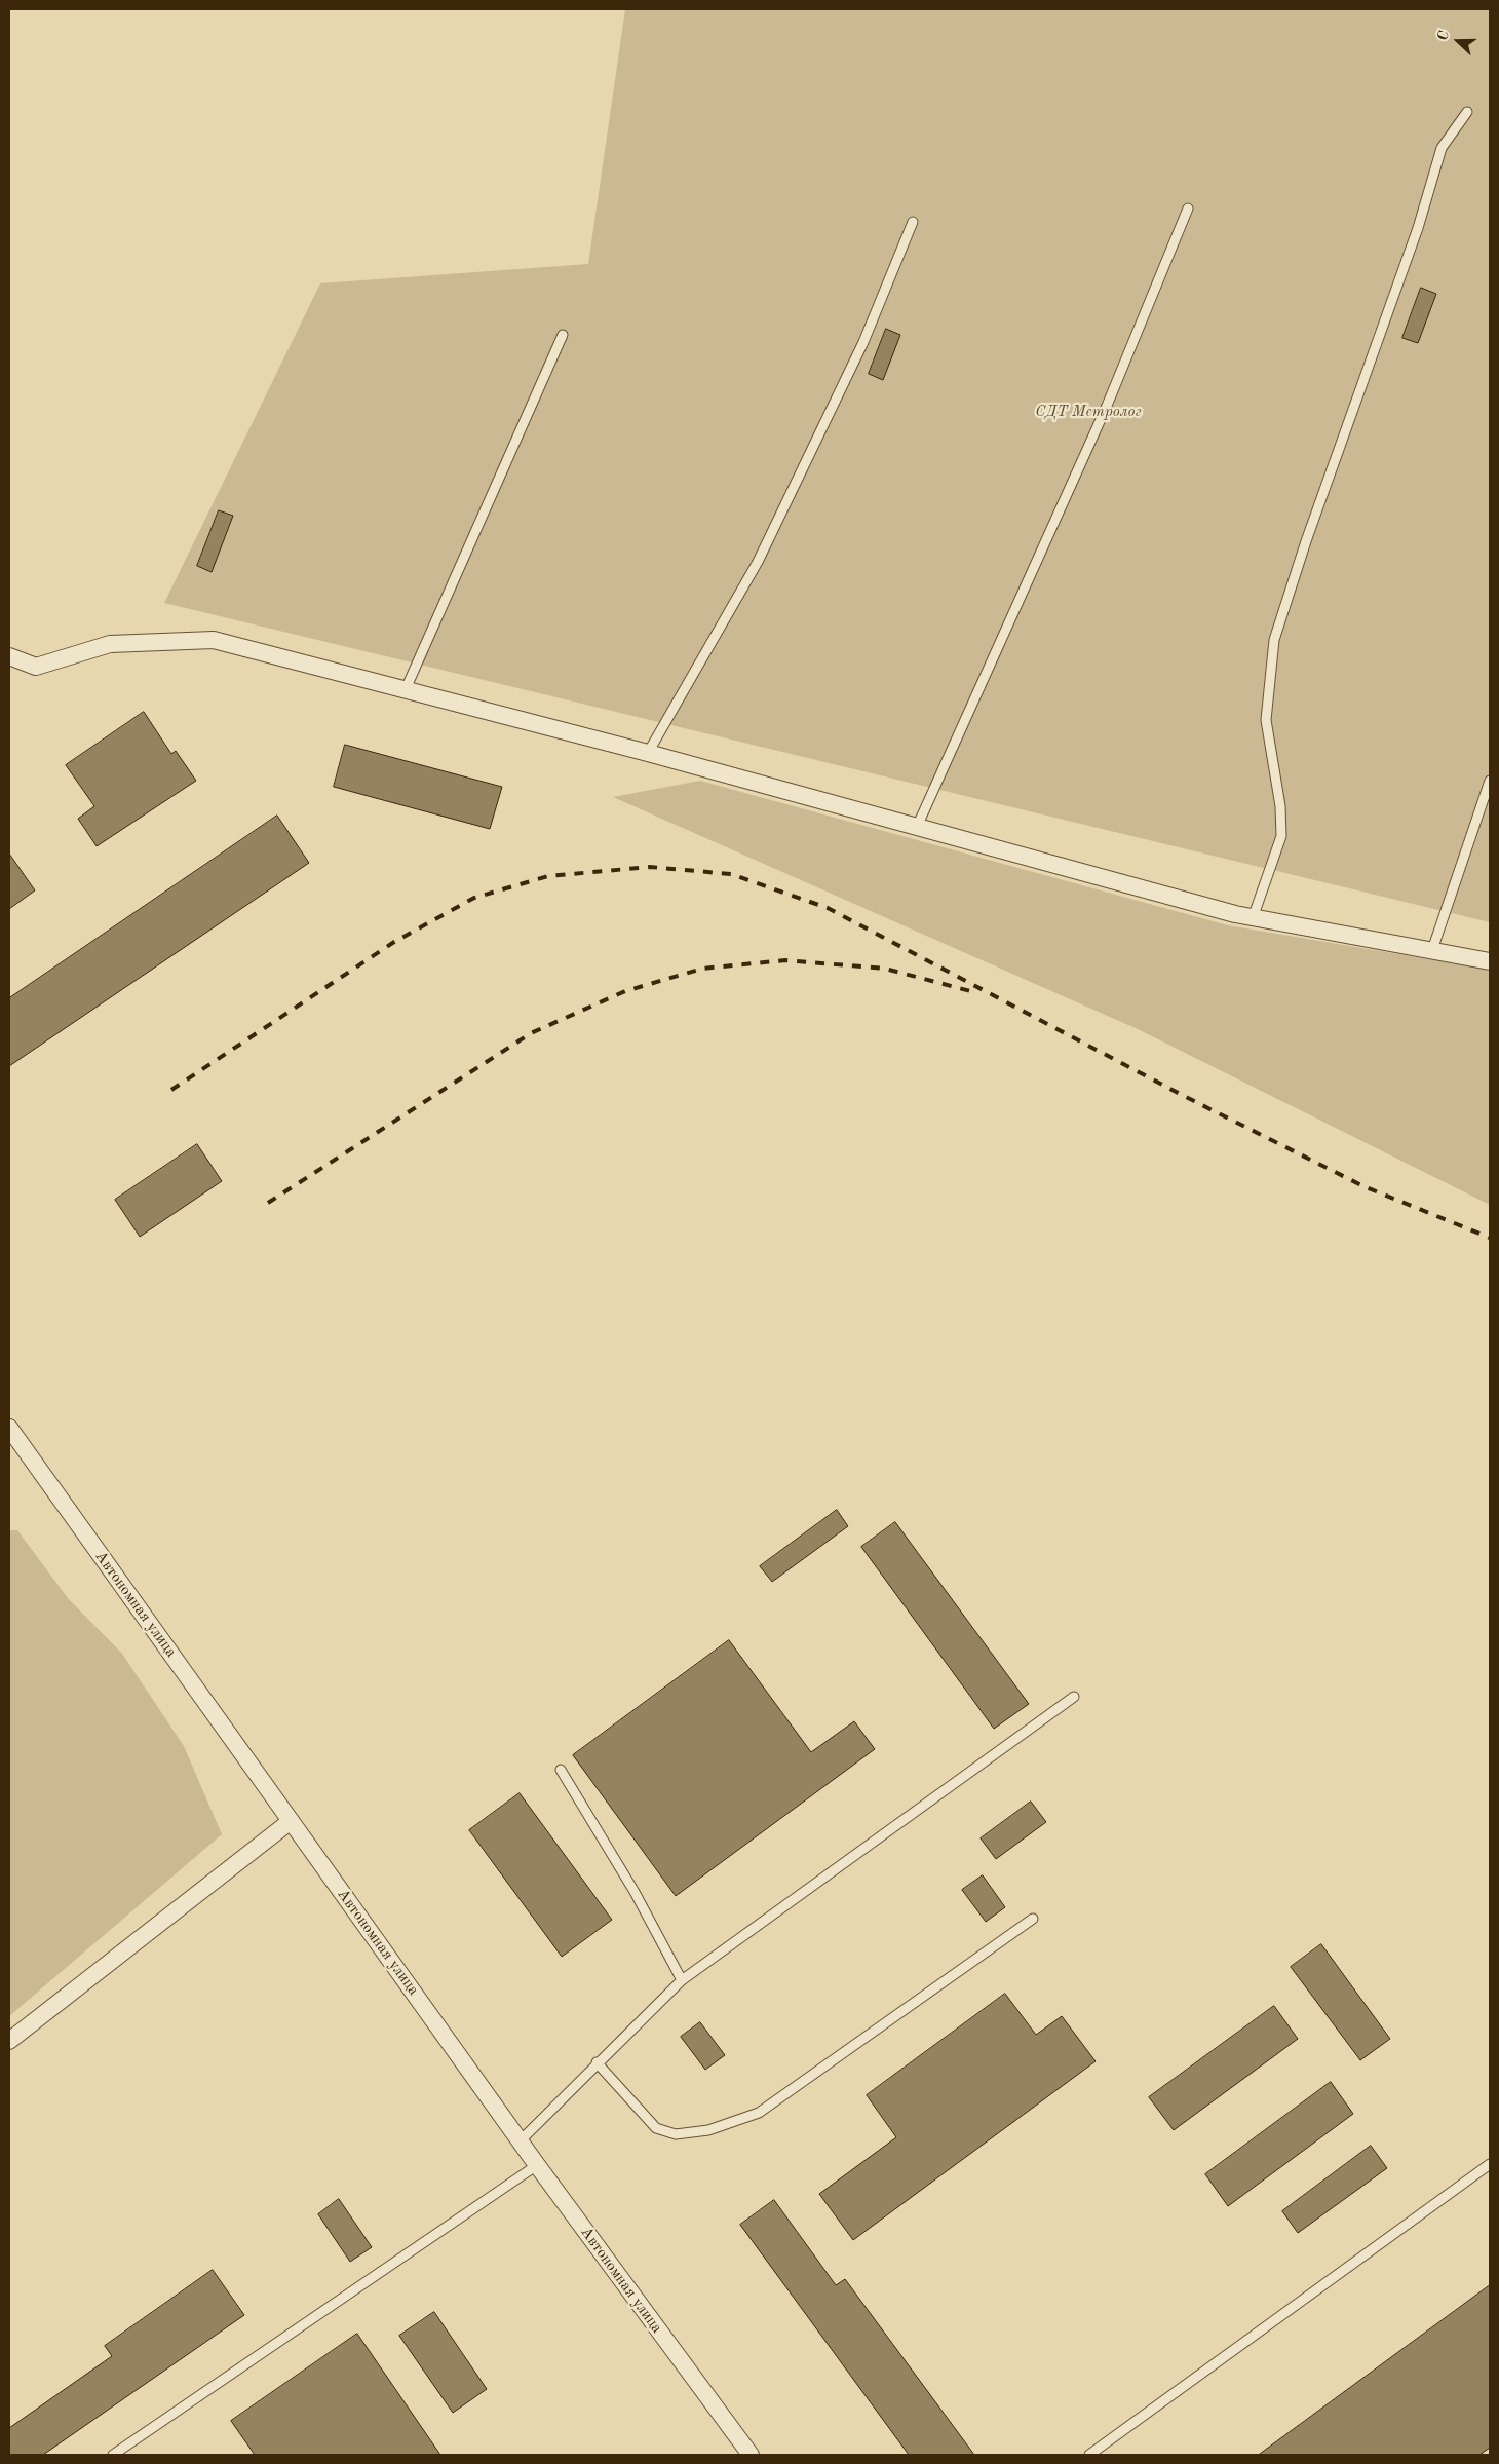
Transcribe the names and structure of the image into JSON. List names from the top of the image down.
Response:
{
  "streets": {
    "street": ["Автономная улица"]
  },
  "parks": ["СДТ Метролог"],
  "north": "left"
}
